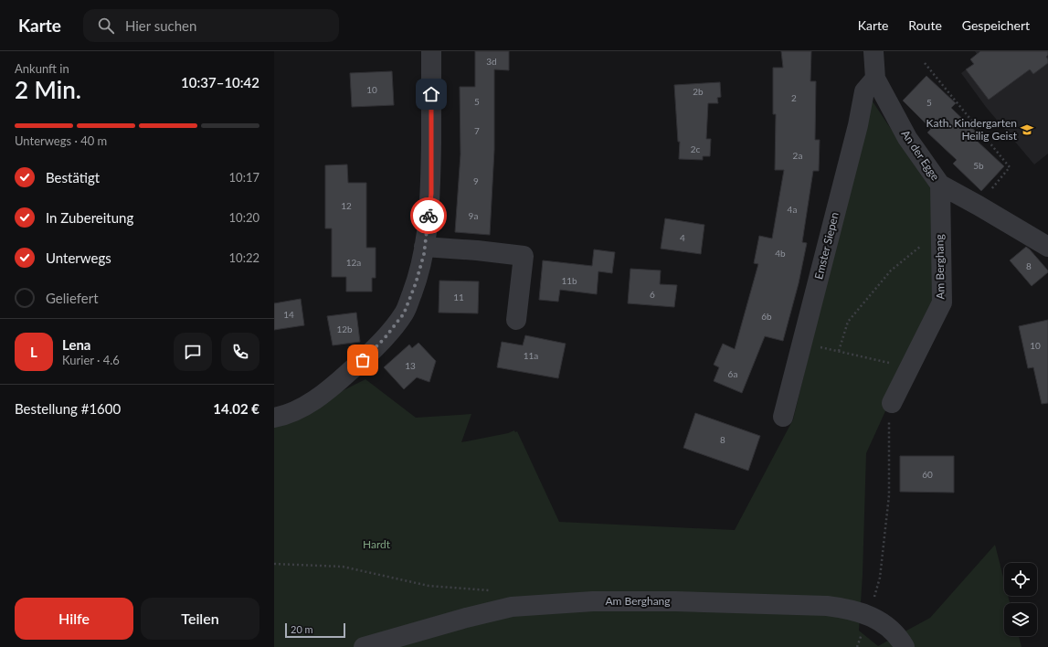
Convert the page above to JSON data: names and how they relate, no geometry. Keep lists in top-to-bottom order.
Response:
{
  "streets": {
    "street": ["An der Egge", "Emster Siepen", "Am Berghang"]
  },
  "crossings": [
    ["An der Egge", "Emster Siepen"],
    ["An der Egge", "Am Berghang"]
  ],
  "parks": ["Hardt"],
  "places": {
    "school or university": ["Kath. Kindergarten Heilig Geist"]
  },
  "house_numbers": [
    "3d",
    "10",
    "2b",
    "2",
    "5",
    "5",
    "7",
    "2c",
    "2a",
    "5b",
    "9",
    "12",
    "4a",
    "9a",
    "4",
    "4b",
    "12a",
    "8",
    "11b",
    "6",
    "11",
    "14",
    "6b",
    "12b",
    "10",
    "11a",
    "13",
    "6a",
    "8",
    "60"
  ],
  "scale_bar": "20 m",
  "page": {
    "header": "Karte",
    "search": "Hier suchen",
    "nav": ["Karte", "Route", "Gespeichert"],
    "heading": ["2 Min.", "Ankunft in", "10:37–10:42"],
    "panel": [
      "Lena",
      "Kurier · 4.6",
      "Bestellung #1600",
      "14.02 €"
    ],
    "bar": "Unterwegs · 40 m",
    "list": [
      ["Bestätigt", "10:17"],
      ["In Zubereitung", "10:20"],
      ["Unterwegs", "10:22"],
      "Geliefert"
    ],
    "round": "L",
    "buttons": ["Hilfe", "Teilen"],
    "scale": "20 m"
  }
}
